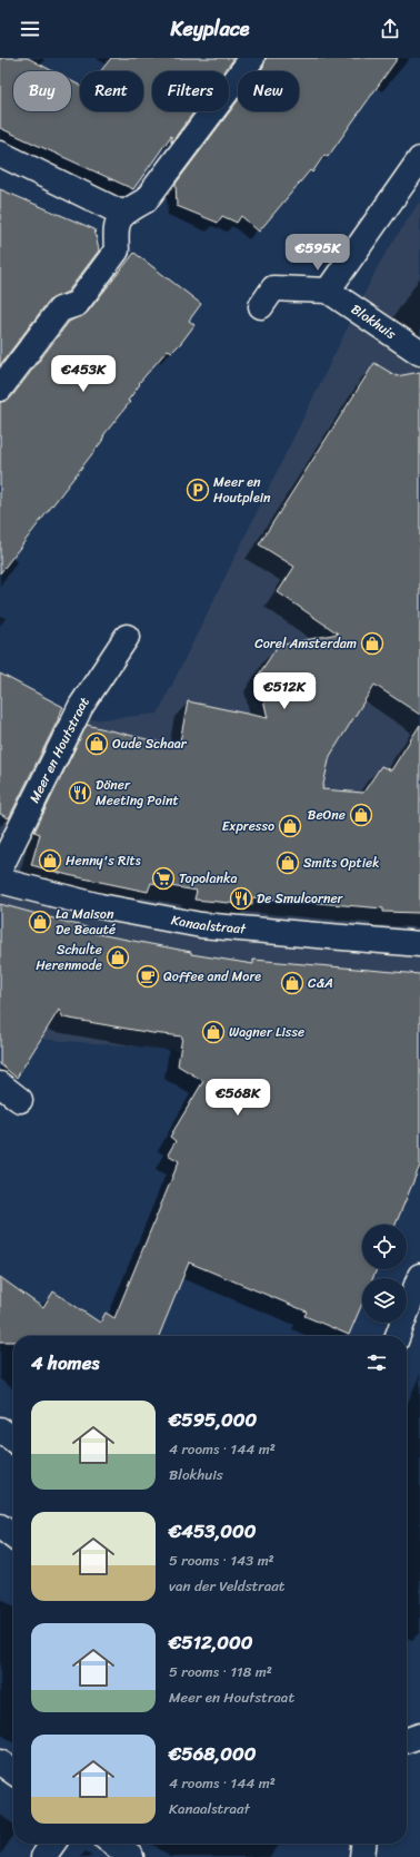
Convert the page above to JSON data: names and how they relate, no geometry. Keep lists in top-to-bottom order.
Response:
{
  "streets": {
    "street": ["Blokhuis", "Meer en Houtstraat", "Kanaalstraat"]
  },
  "places": {
    "parking": ["Meer en Houtplein"],
    "shop": [
      "Corel Amsterdam",
      "Oude Schaar",
      "BeOne",
      "Expresso",
      "Henny's Rits",
      "Smits Optiek",
      "La Maison De Beauté",
      "Schulte Herenmode",
      "C&A",
      "Wagner Lisse"
    ],
    "restaurant": ["Döner Meeting Point", "De Smulcorner"],
    "supermarket": ["Topolanka"],
    "cafe": ["Qoffee and More"]
  },
  "page": {
    "header": "Keyplace",
    "chip": [
      "Buy",
      "Rent",
      "Filters",
      "New"
    ],
    "price": [
      "€595K",
      "€453K",
      "€512K",
      "€568K"
    ],
    "heading": "4 homes",
    "list": [
      {
        "name": "€595,000",
        "note": "4 rooms · 144 m² · Blokhuis"
      },
      {
        "name": "€453,000",
        "note": "5 rooms · 143 m² · van der Veldstraat"
      },
      {
        "name": "€512,000",
        "note": "5 rooms · 118 m² · Meer en Houtstraat"
      },
      {
        "name": "€568,000",
        "note": "4 rooms · 144 m² · Kanaalstraat"
      }
    ]
  }
}
